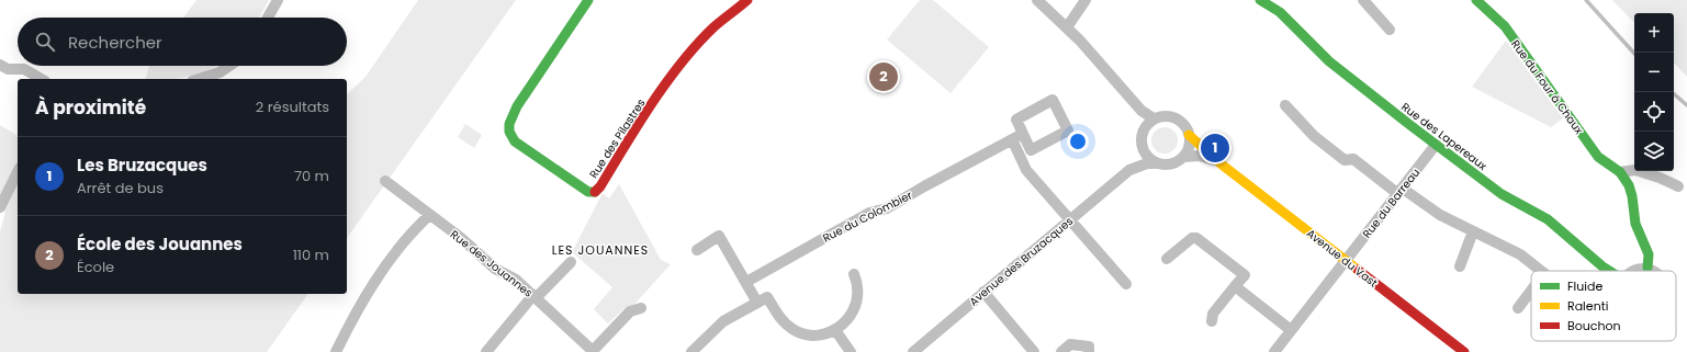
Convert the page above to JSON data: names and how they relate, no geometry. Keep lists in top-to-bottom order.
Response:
{
  "streets": {
    "street": [
      "Rue du Four à Chaux",
      "Rue des Lapereaux",
      "Rue des Pilastres",
      "Rue du Barreau",
      "Rue du Colombier",
      "Avenue du Vast",
      "Avenue des Bruzacques",
      "Rue des Jouannes"
    ]
  },
  "crossings": [
    ["Rue des Lapereaux", "Rue du Barreau"],
    ["Rue du Barreau", "Avenue du Vast"],
    ["Avenue du Vast", "Avenue des Bruzacques"]
  ],
  "districts": ["LES JOUANNES"],
  "legend": ["Fluide", "Ralenti", "Bouchon"],
  "page": {
    "map_buttons": ["+", "−"],
    "search": "Rechercher",
    "pins": ["2", "1"],
    "heading": ["À proximité", "2 résultats"],
    "list": [
      {
        "mark": "1",
        "name": "Les Bruzacques",
        "note": "Arrêt de bus",
        "value": "70 m"
      },
      {
        "mark": "2",
        "name": "École des Jouannes",
        "note": "École",
        "value": "110 m"
      }
    ]
  }
}
